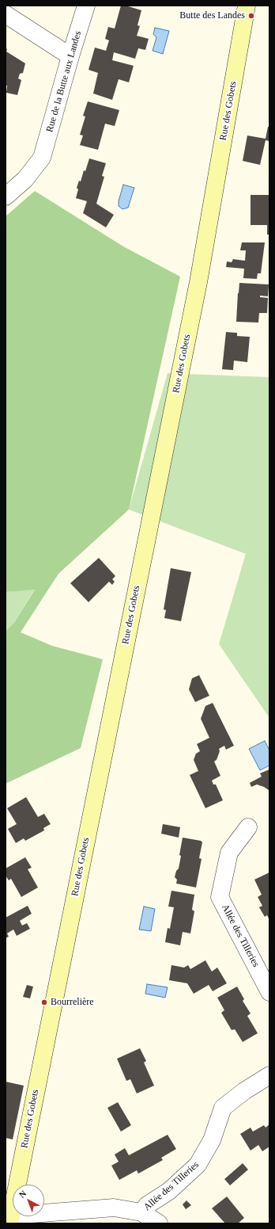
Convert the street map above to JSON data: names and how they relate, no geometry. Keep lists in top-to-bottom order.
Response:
{
  "streets": {
    "main road": ["Rue des Gobets"],
    "street": ["Rue de la Butte aux Landes", "Allée des Tilleries"]
  },
  "places": ["Butte des Landes", "Bourrelière"],
  "north": "top left"
}
